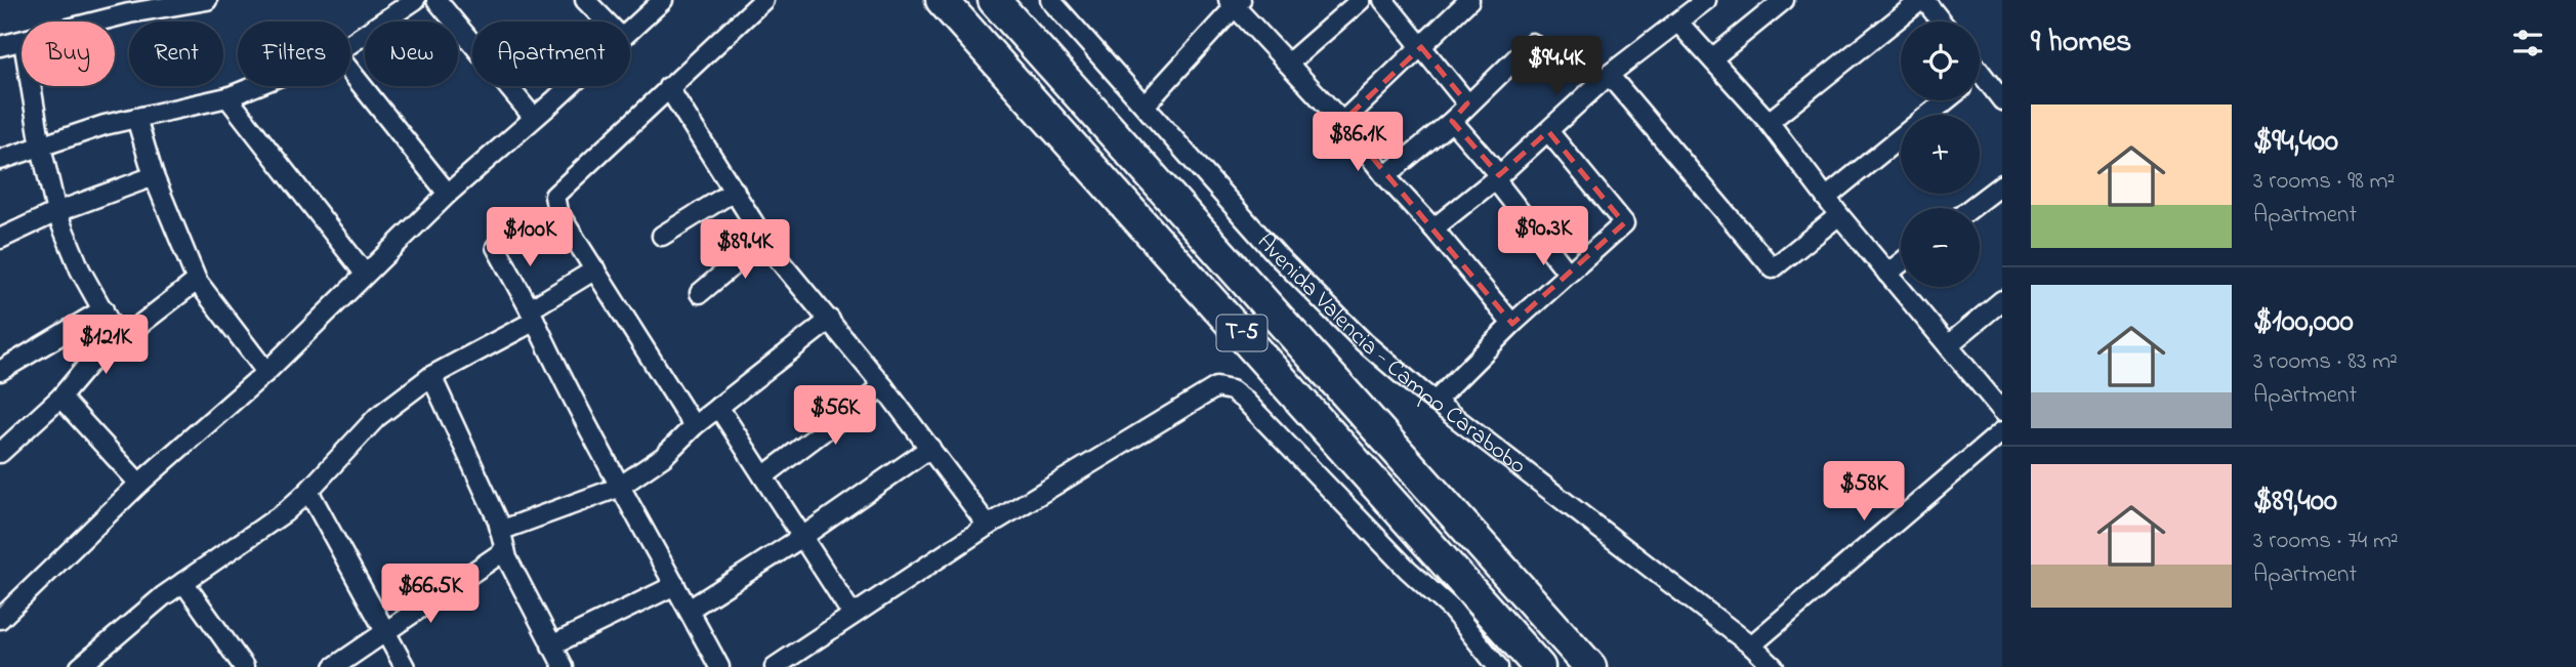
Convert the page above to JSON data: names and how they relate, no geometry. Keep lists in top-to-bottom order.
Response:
{
  "streets": {
    "highway": ["T-5", "Avenida Valencia - Campo Carabobo"]
  },
  "page": {
    "heading": "9 homes",
    "map_buttons": ["+", "−"],
    "chip": [
      "Buy",
      "Rent",
      "Filters",
      "New",
      "Apartment"
    ],
    "price": [
      "$94.4K",
      "$86.1K",
      "$90.3K",
      "$100K",
      "$89.4K",
      "$121K",
      "$56K",
      "$58K",
      "$66.5K"
    ],
    "list": [
      {
        "name": "$94,400",
        "note": "3 rooms · 98 m² · Apartment"
      },
      {
        "name": "$100,000",
        "note": "3 rooms · 83 m² · Apartment"
      },
      {
        "name": "$89,400",
        "note": "3 rooms · 74 m² · Apartment"
      }
    ]
  }
}
